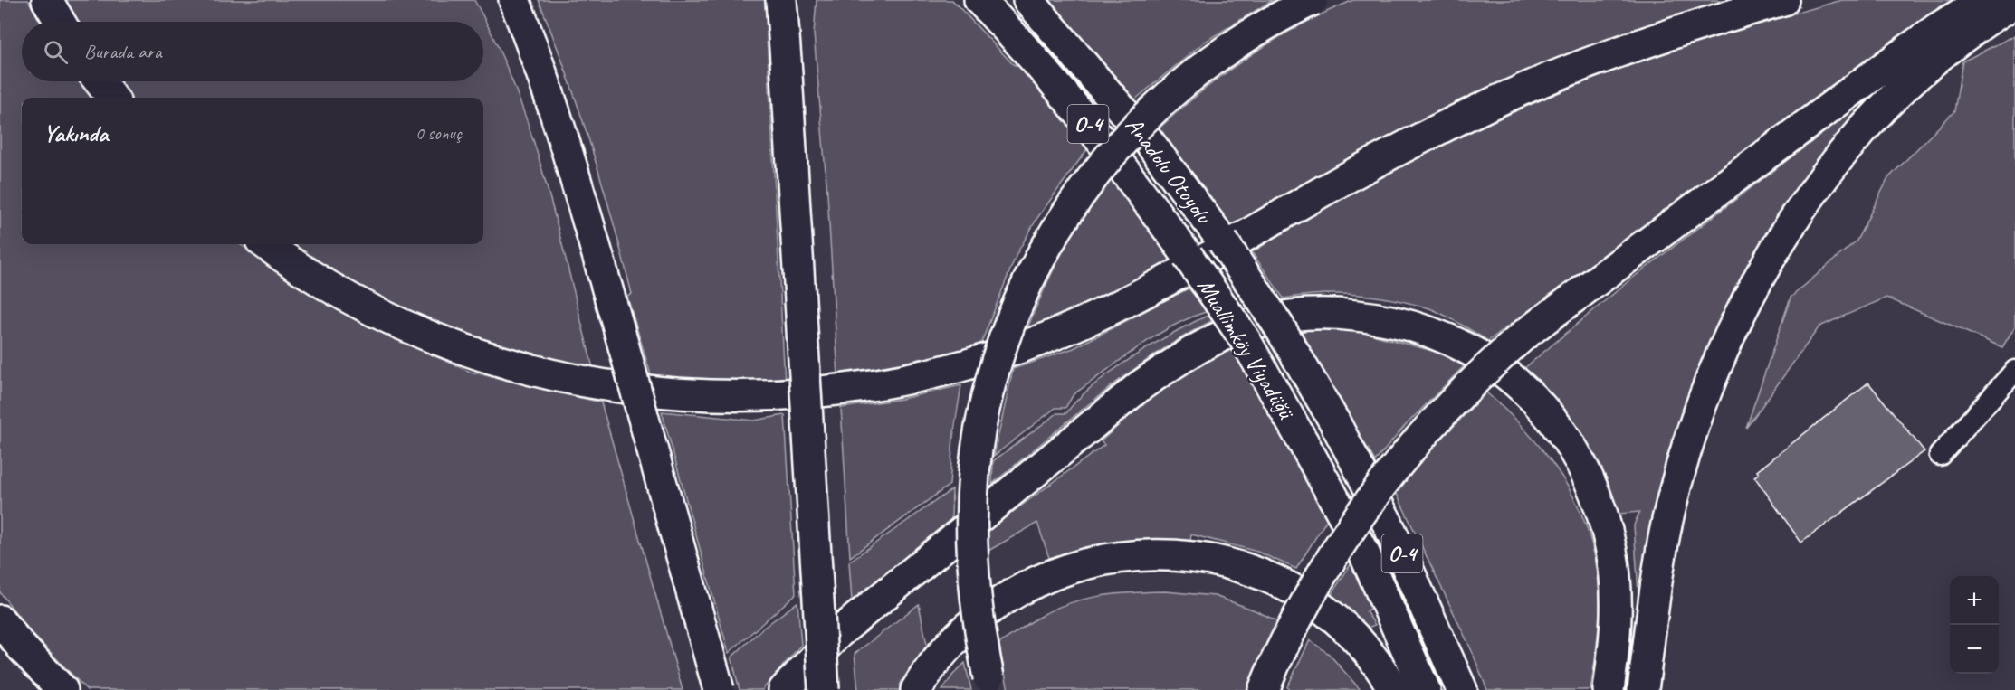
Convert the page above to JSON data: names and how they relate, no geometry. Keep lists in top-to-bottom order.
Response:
{
  "streets": {
    "highway": ["O-4", "Anadolu Otoyolu", "Muallimköy Viyadüğü"]
  },
  "crossings": [
    ["Anadolu Otoyolu", "Muallimköy Viyadüğü"]
  ],
  "page": {
    "search": "Burada ara",
    "heading": ["Yakında", "0 sonuç"],
    "map_buttons": ["+", "−"]
  }
}
